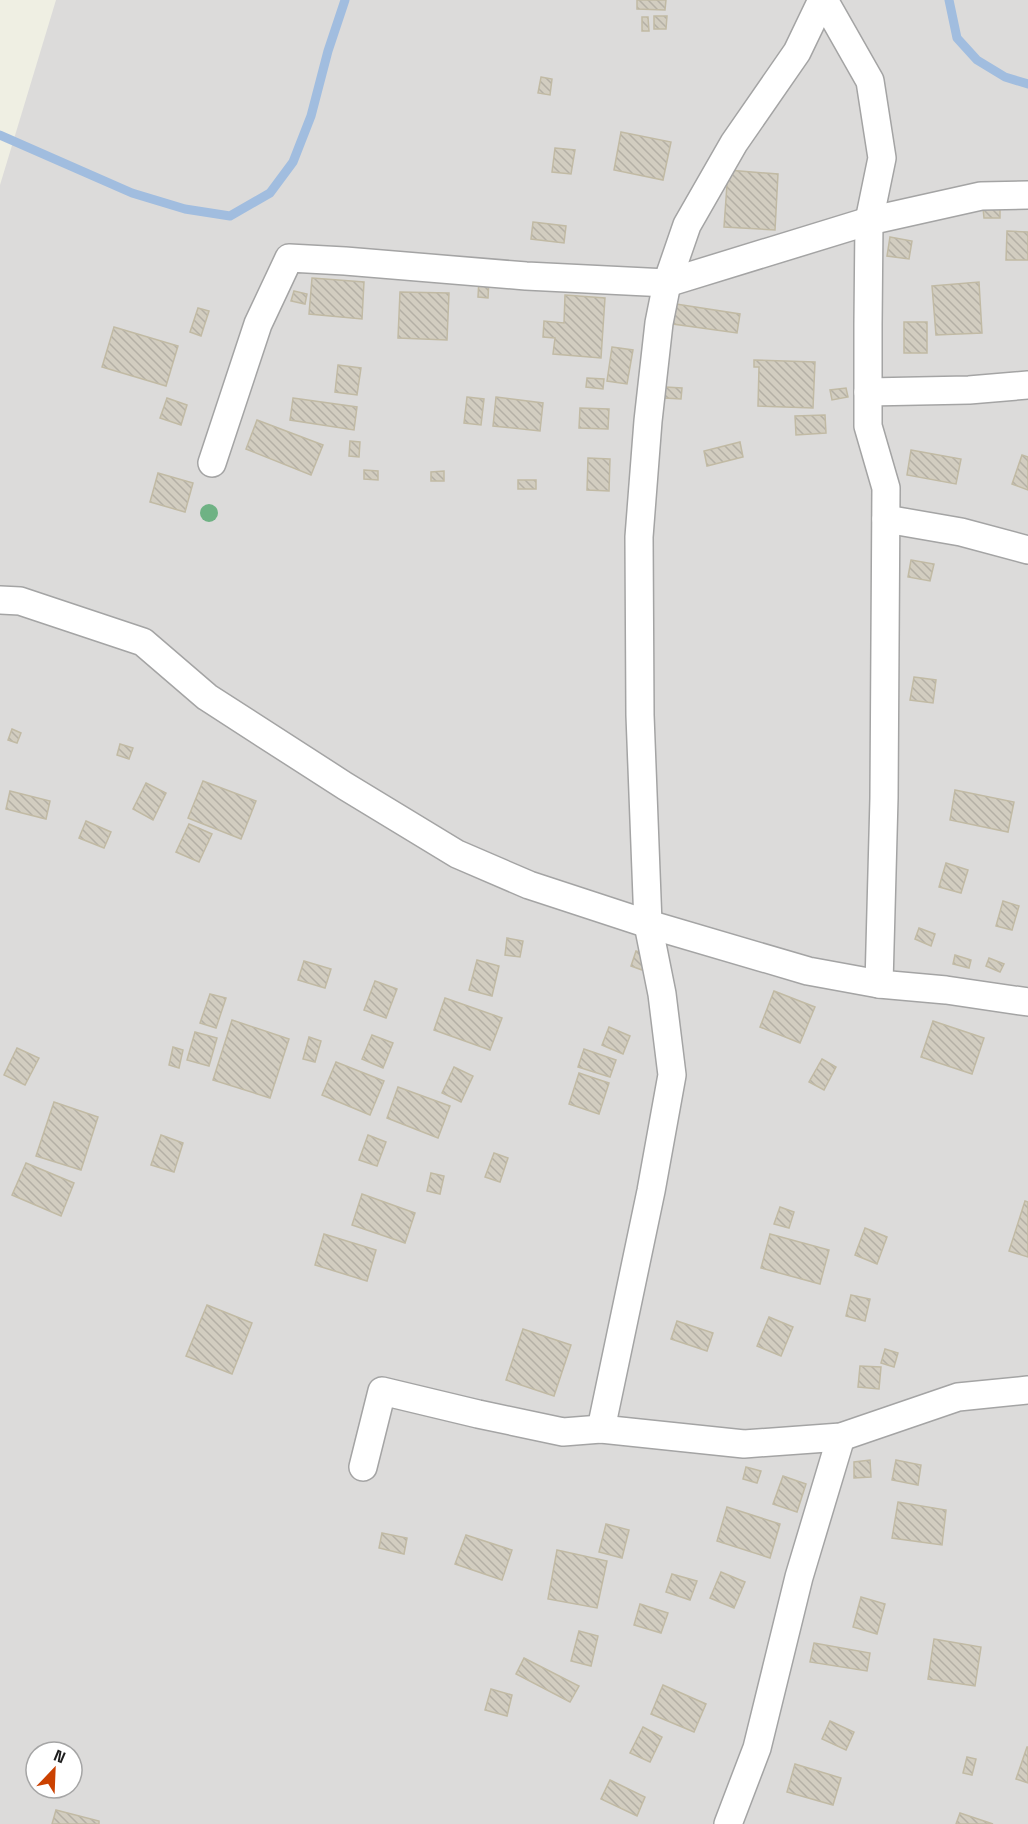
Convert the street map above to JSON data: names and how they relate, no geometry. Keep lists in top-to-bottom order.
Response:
{
  "north": "top right"
}
